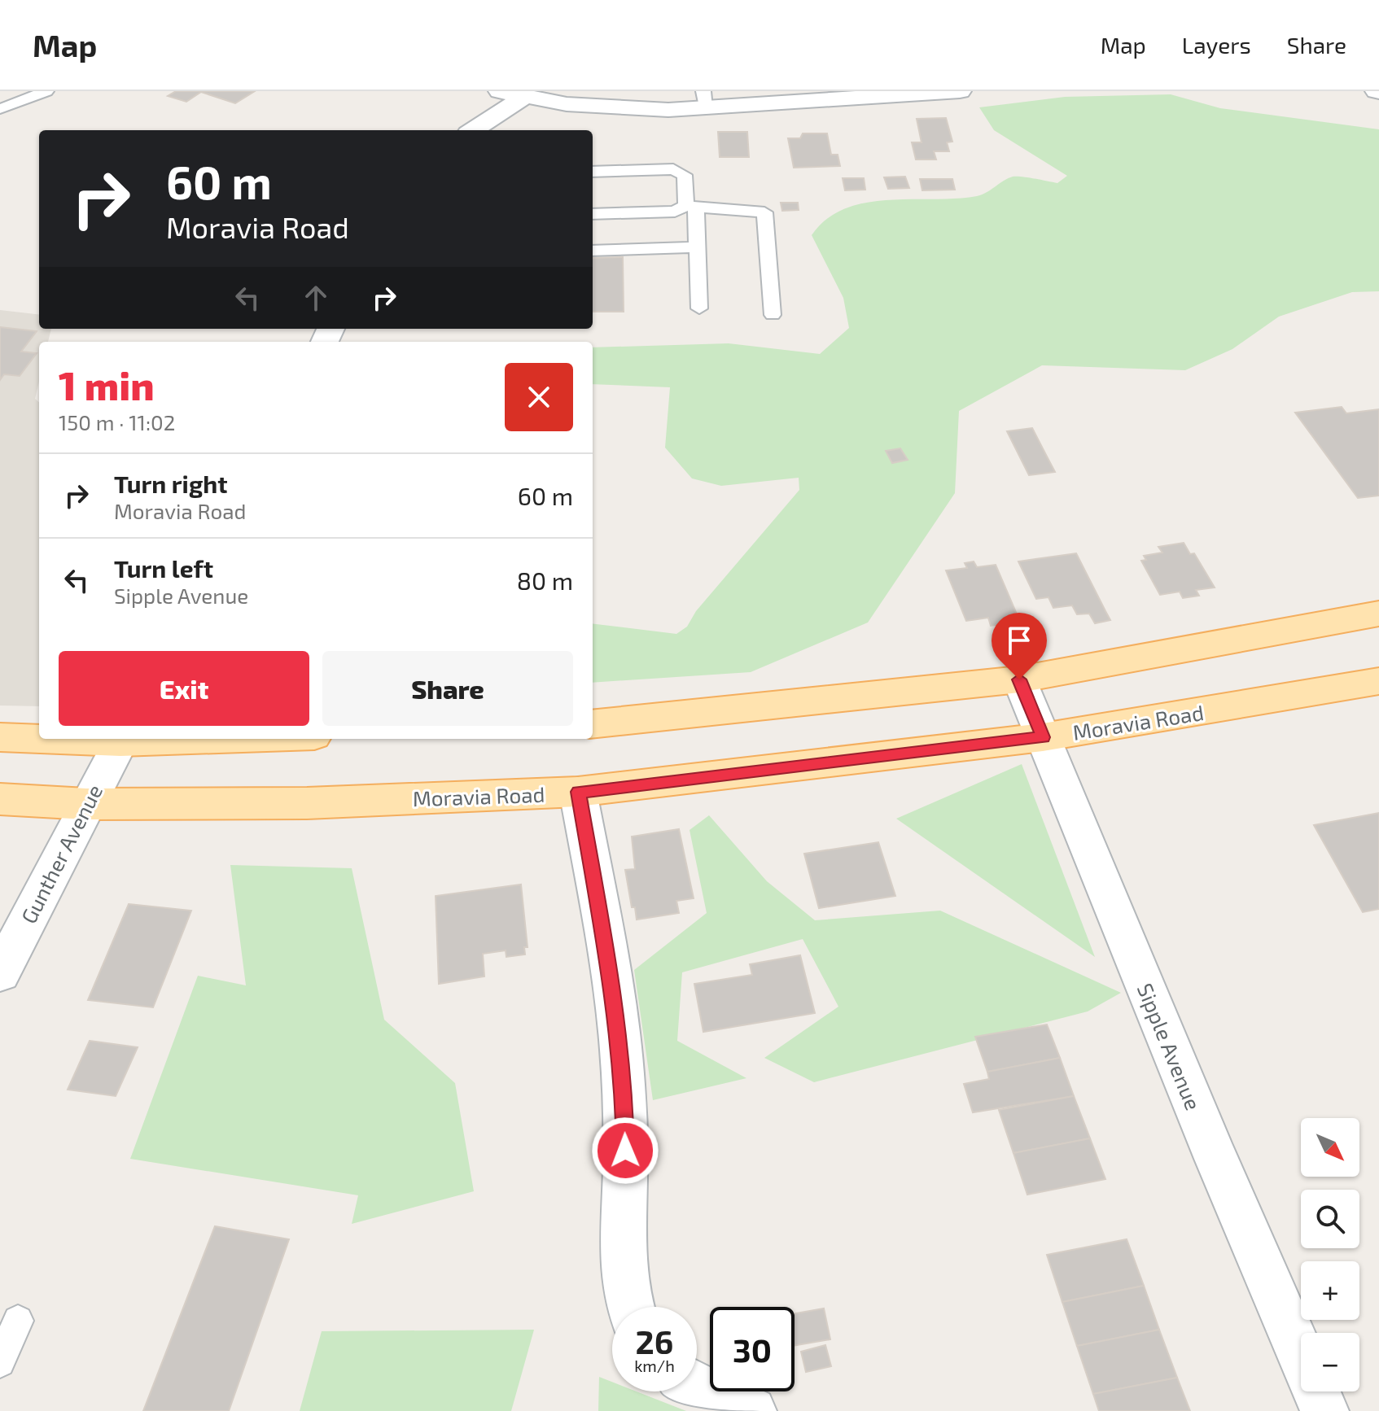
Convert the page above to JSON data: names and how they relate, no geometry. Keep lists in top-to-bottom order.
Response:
{
  "streets": {
    "main road": ["Moravia Road"],
    "street": ["Gunther Avenue", "Sipple Avenue"]
  },
  "crossings": [
    ["Moravia Road", "Gunther Avenue"],
    ["Moravia Road", "Sipple Avenue"]
  ],
  "north": "bottom right",
  "page": {
    "header": "Map",
    "nav": ["Map", "Layers", "Share"],
    "turn": ["60 m", "Moravia Road"],
    "heading": ["1 min", "150 m · 11:02"],
    "list": [
      {
        "name": "Turn right",
        "note": "Moravia Road",
        "value": "60 m"
      },
      {
        "name": "Turn left",
        "note": "Sipple Avenue",
        "value": "80 m"
      }
    ],
    "buttons": ["Exit", "Share"],
    "map_buttons": ["+", "−"],
    "speed": "26 km/h",
    "limit": "30"
  }
}
